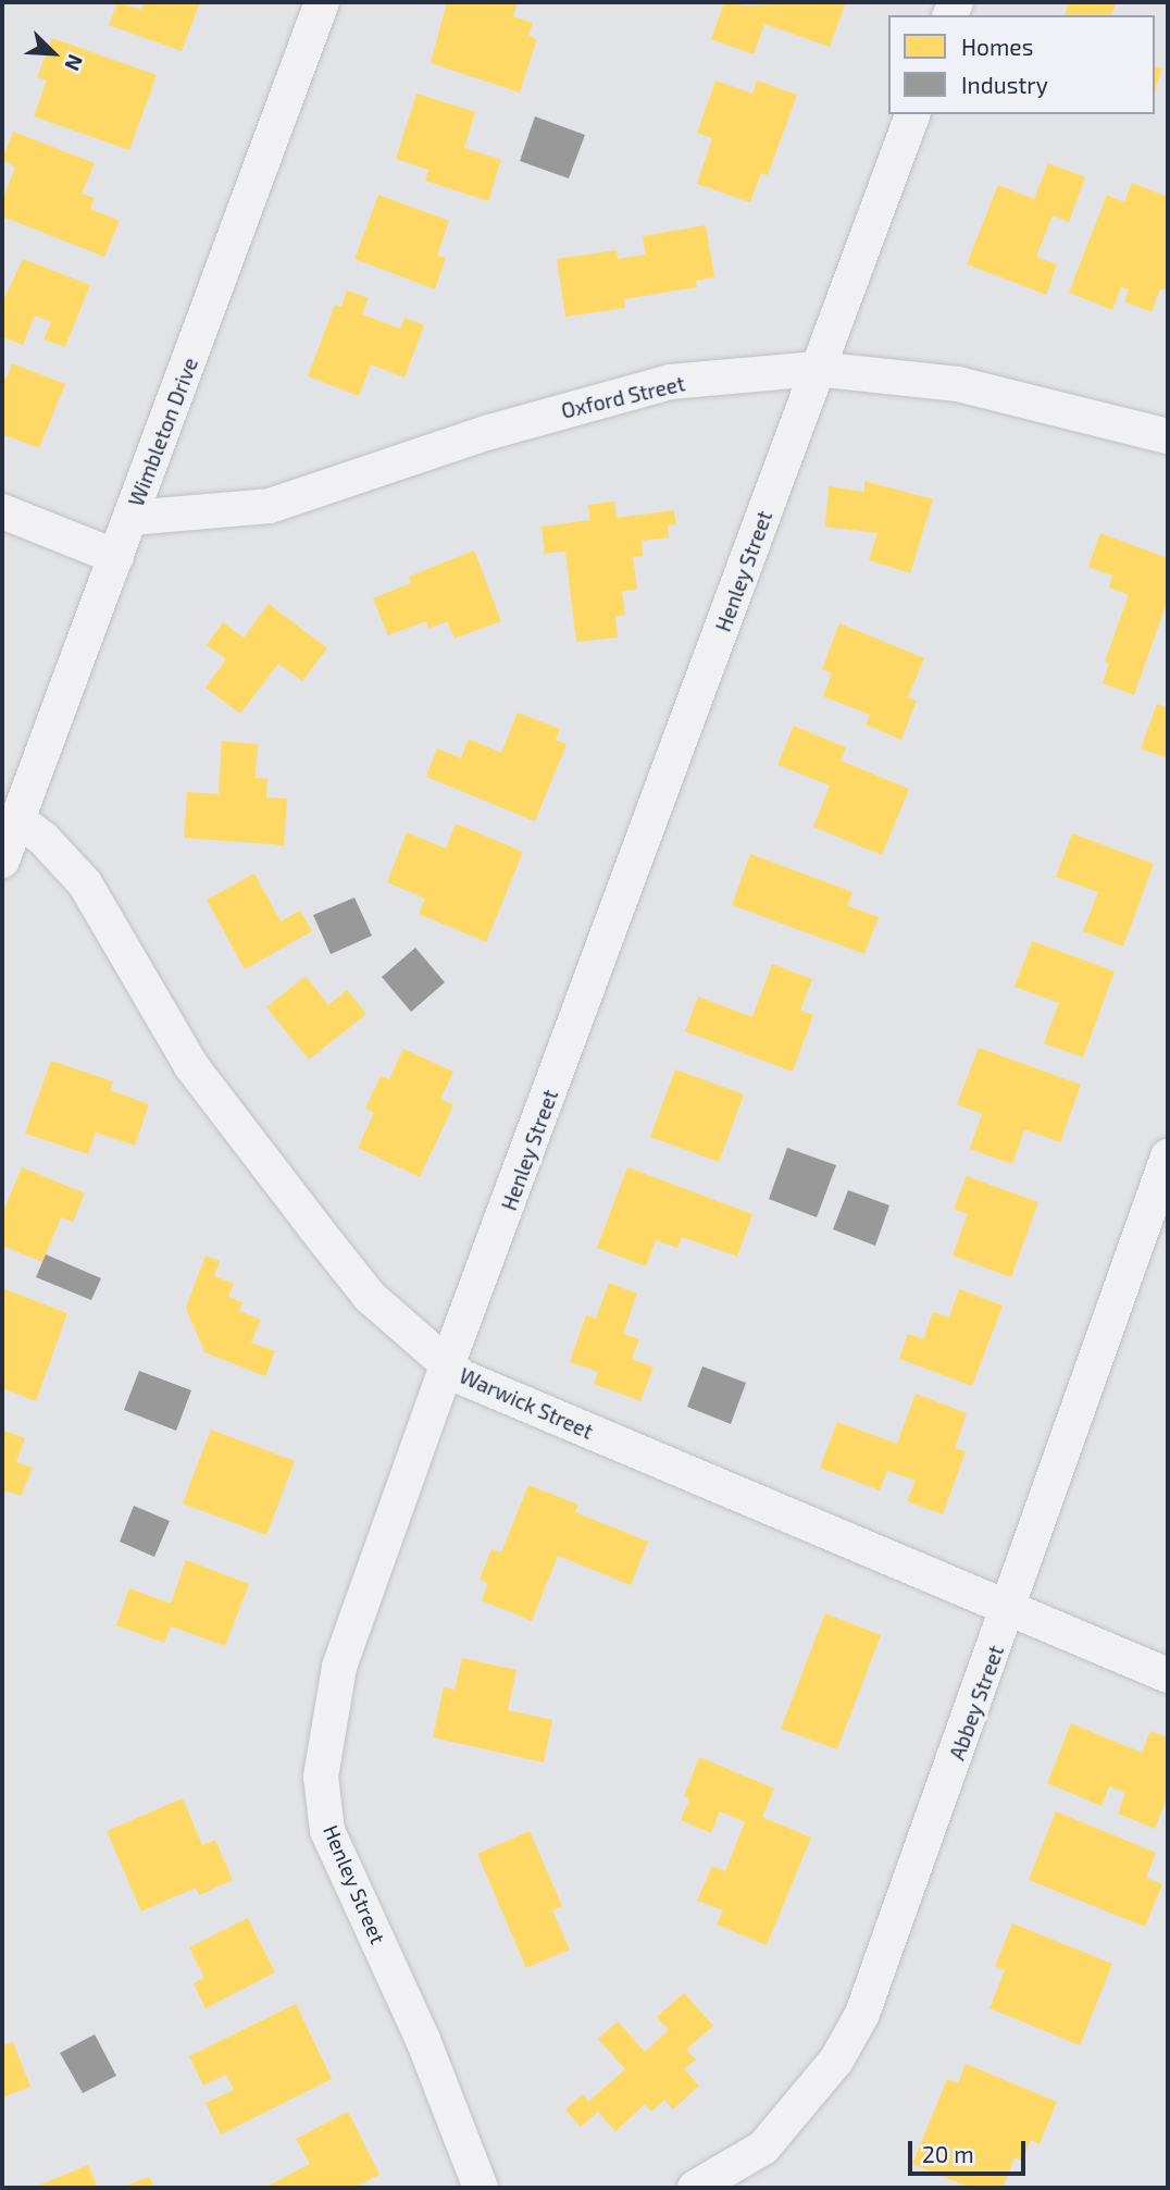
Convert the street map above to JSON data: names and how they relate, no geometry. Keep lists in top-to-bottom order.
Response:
{
  "streets": {
    "street": [
      "Oxford Street",
      "Wimbleton Drive",
      "Henley Street",
      "Warwick Street",
      "Abbey Street"
    ]
  },
  "crossings": [
    ["Oxford Street", "Wimbleton Drive"],
    ["Oxford Street", "Henley Street"],
    ["Wimbleton Drive", "Warwick Street"],
    ["Henley Street", "Warwick Street"],
    ["Warwick Street", "Abbey Street"]
  ],
  "legend": ["Homes", "Industry"],
  "scale_bar": "20 m",
  "north": "bottom right"
}
